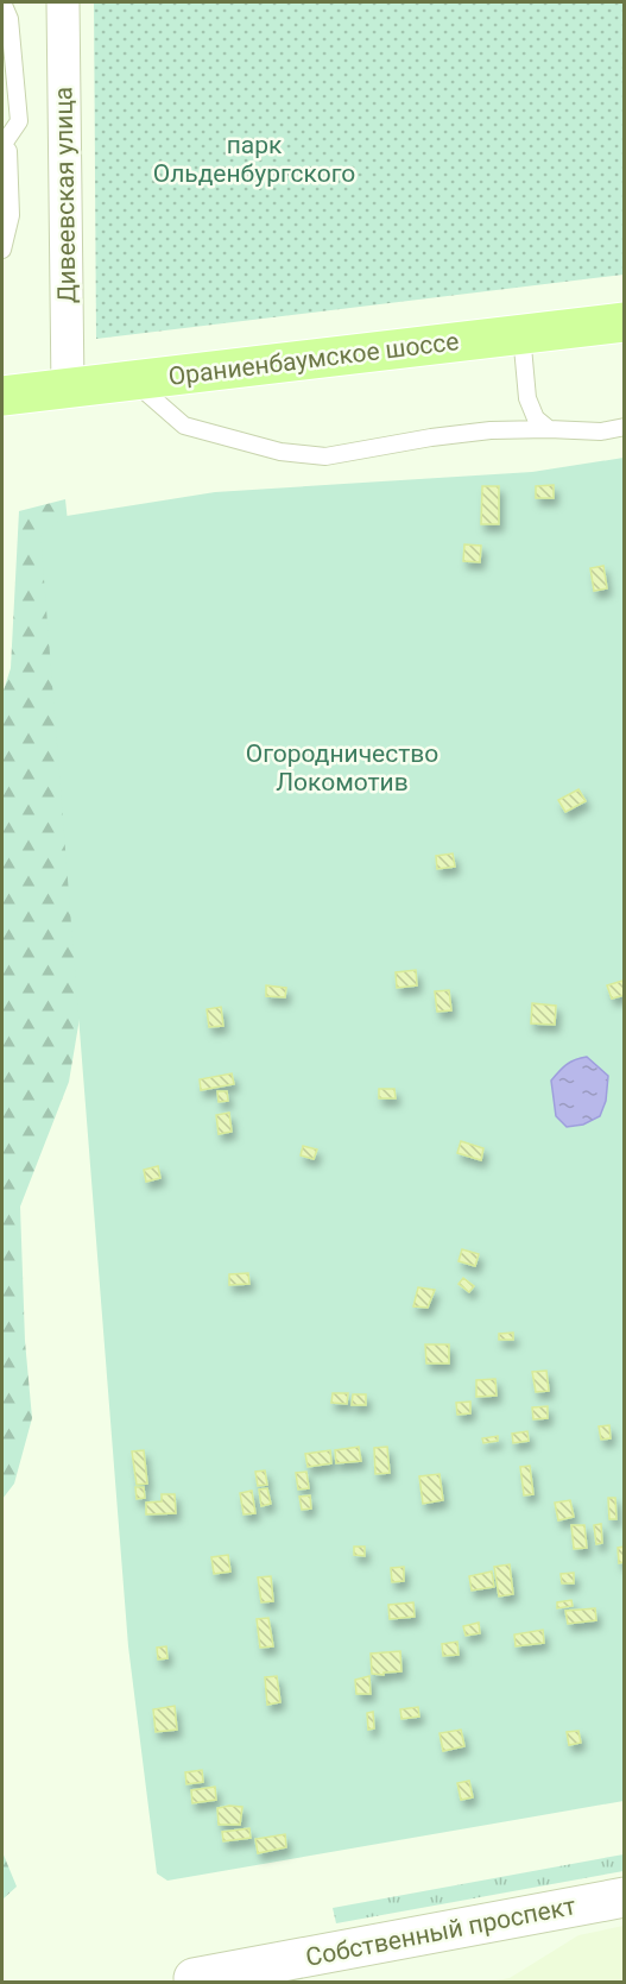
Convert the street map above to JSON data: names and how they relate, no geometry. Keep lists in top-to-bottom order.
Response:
{
  "streets": {
    "main road": ["Ораниенбаумское шоссе"],
    "street": ["Дивеевская улица", "Собственный проспект"]
  },
  "crossings": [
    ["Дивеевская улица", "Ораниенбаумское шоссе"]
  ],
  "parks": ["парк Ольденбургского", "Огородничество Локомотив"]
}
